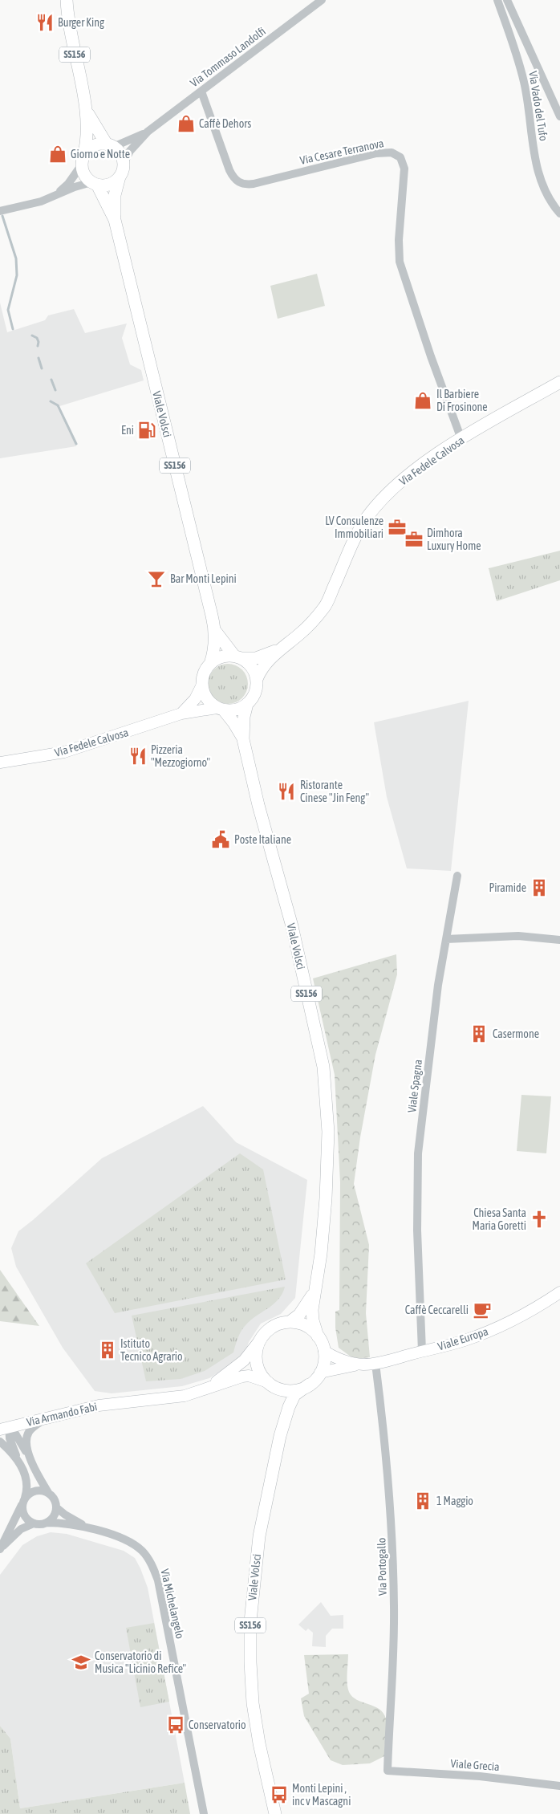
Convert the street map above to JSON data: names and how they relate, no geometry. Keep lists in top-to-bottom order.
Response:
{
  "streets": {
    "main road": ["SS156", "Viale Volsci", "Via Fedele Calvosa"],
    "street": [
      "Via Tommaso Landolfi",
      "Via Vado del Tufo",
      "Via Cesare Terranova",
      "Viale Spagna",
      "Viale Europa",
      "Via Armando Fabi",
      "Via Portogallo",
      "Via Michelangelo",
      "Viale Grecia"
    ]
  },
  "crossings": [
    ["SS156", "Via Tommaso Landolfi"],
    ["SS156", "Viale Volsci"],
    ["SS156", "Via Fedele Calvosa"],
    ["Via Tommaso Landolfi", "Via Cesare Terranova"],
    ["Via Tommaso Landolfi", "Viale Volsci"],
    ["Via Cesare Terranova", "Via Fedele Calvosa"],
    ["Viale Volsci", "Via Fedele Calvosa"],
    ["Viale Spagna", "Viale Europa"],
    ["Viale Europa", "Via Portogallo"],
    ["Via Portogallo", "Viale Grecia"]
  ],
  "places": {
    "restaurant": ["Burger King", "Pizzeria \"Mezzogiorno\"", "Ristorante Cinese \"Jin Feng\""],
    "shop": ["Caffè Dehors", "Giorno e Notte", "Il Barbiere Di Frosinone"],
    "fuel station": ["Eni"],
    "office": ["LV Consulenze Immobiliari", "Dimhora Luxury Home"],
    "bar": ["Bar Monti Lepini"],
    "public building": ["Poste Italiane"],
    "building": [
      "Piramide",
      "Casermone",
      "Istituto Tecnico Agrario",
      "1 Maggio"
    ],
    "church": ["Chiesa Santa Maria Goretti"],
    "cafe": ["Caffè Ceccarelli"],
    "school or university": ["Conservatorio di Musica \"Licinio Refice\""],
    "bus stop": ["Conservatorio", "Monti Lepini , inc v Mascagni"]
  }
}
